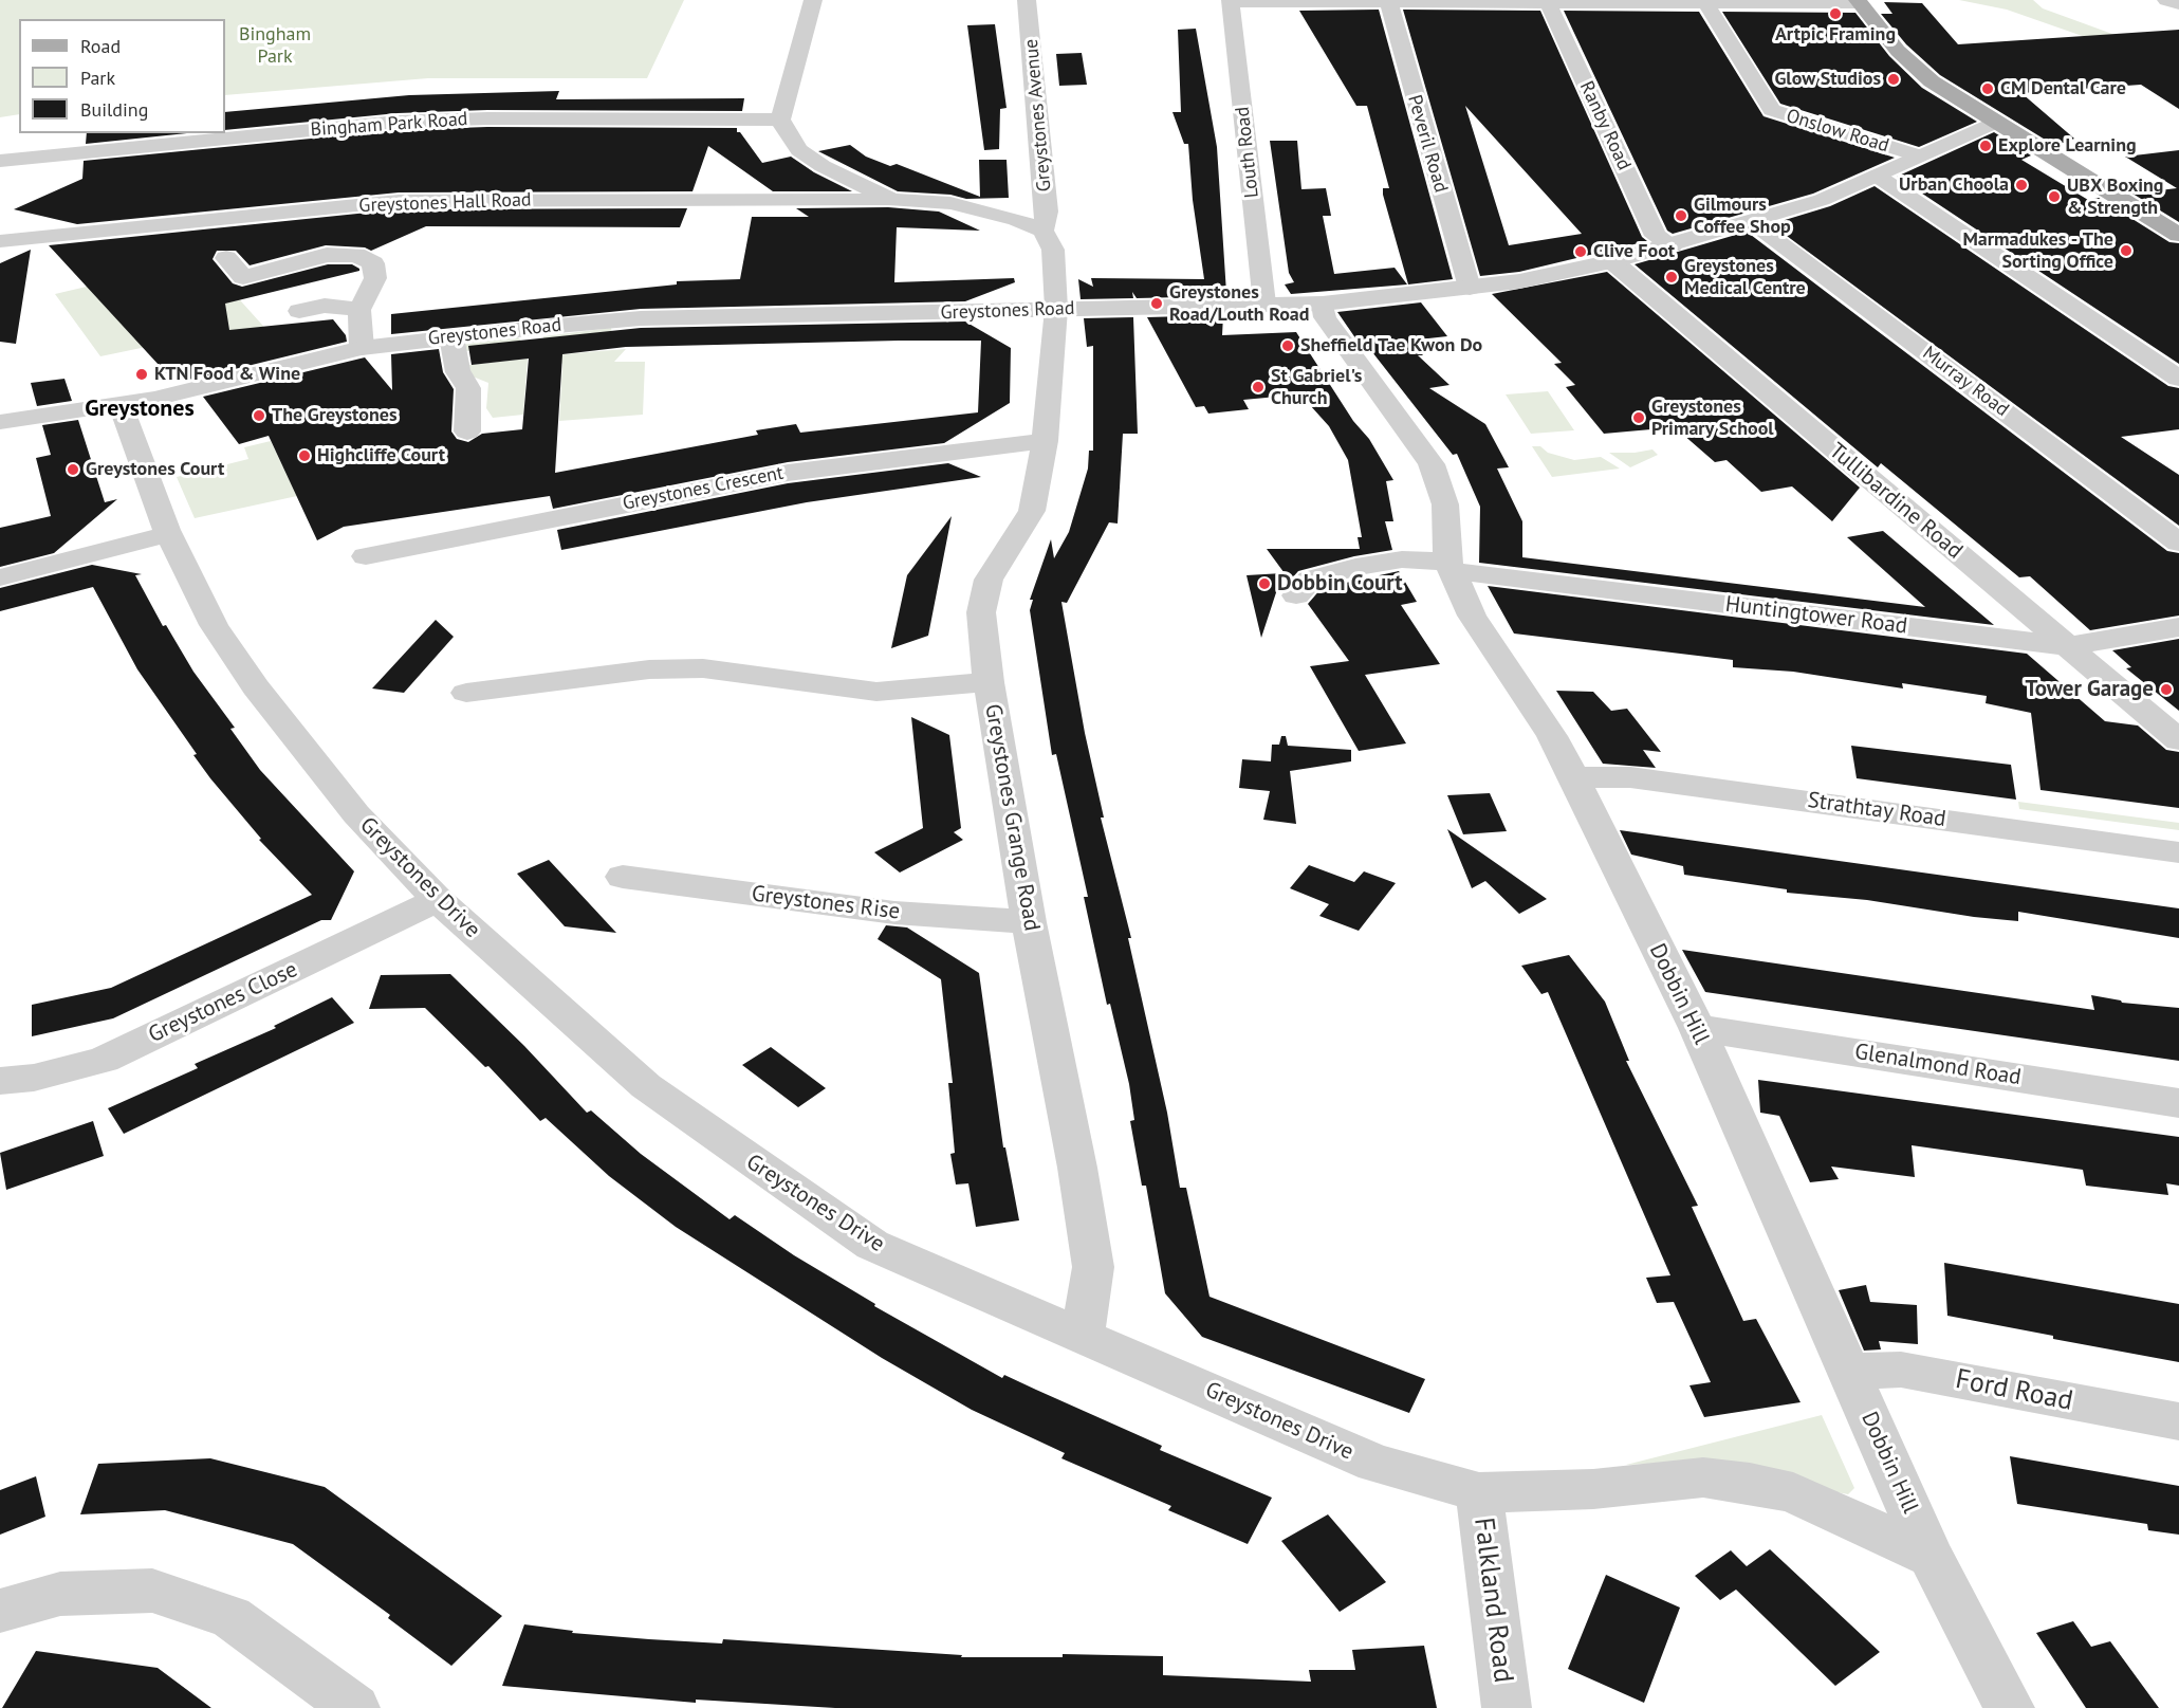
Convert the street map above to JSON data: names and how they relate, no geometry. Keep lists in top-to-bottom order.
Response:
{
  "streets": {
    "street": [
      "Greystones Avenue",
      "Bingham Park Road",
      "Ranby Road",
      "Onslow Road",
      "Peveril Road",
      "Louth Road",
      "Greystones Hall Road",
      "Greystones Road",
      "Murray Road",
      "Greystones Crescent",
      "Tullibardine Road",
      "Huntingtower Road",
      "Strathtay Road",
      "Greystones Grange Road",
      "Greystones Drive",
      "Greystones Rise",
      "Dobbin Hill",
      "Greystones Close",
      "Glenalmond Road",
      "Ford Road",
      "Falkland Road"
    ]
  },
  "crossings": [
    ["Greystones Avenue", "Greystones Hall Road"],
    ["Greystones Avenue", "Greystones Grange Road"],
    ["Ranby Road", "Greystones Road"],
    ["Onslow Road", "Greystones Road"],
    ["Peveril Road", "Greystones Road"],
    ["Louth Road", "Greystones Road"],
    ["Greystones Hall Road", "Greystones Grange Road"],
    ["Greystones Road", "Murray Road"],
    ["Greystones Road", "Tullibardine Road"],
    ["Greystones Road", "Greystones Grange Road"],
    ["Greystones Road", "Greystones Drive"],
    ["Greystones Road", "Dobbin Hill"],
    ["Greystones Crescent", "Greystones Grange Road"],
    ["Tullibardine Road", "Huntingtower Road"],
    ["Huntingtower Road", "Dobbin Hill"],
    ["Strathtay Road", "Dobbin Hill"],
    ["Greystones Grange Road", "Greystones Drive"],
    ["Greystones Grange Road", "Greystones Rise"],
    ["Greystones Drive", "Dobbin Hill"],
    ["Greystones Drive", "Greystones Close"],
    ["Greystones Drive", "Falkland Road"],
    ["Dobbin Hill", "Glenalmond Road"],
    ["Dobbin Hill", "Ford Road"]
  ],
  "districts": ["Greystones"],
  "parks": ["Bingham Park"],
  "places": [
    "Artpic Framing",
    "Glow Studios",
    "CM Dental Care",
    "Explore Learning",
    "Urban Choola",
    "UBX Boxing & Strength",
    "Gilmours Coffee Shop",
    "Marmadukes - The Sorting Office",
    "Clive Foot",
    "Greystones Medical Centre",
    "Greystones Road/Louth Road",
    "Sheffield Tae Kwon Do",
    "KTN Food & Wine",
    "St Gabriel's Church",
    "The Greystones",
    "Greystones Primary School",
    "Highcliffe Court",
    "Greystones Court",
    "Dobbin Court",
    "Tower Garage"
  ],
  "legend": ["Road", "Park", "Building"]
}
